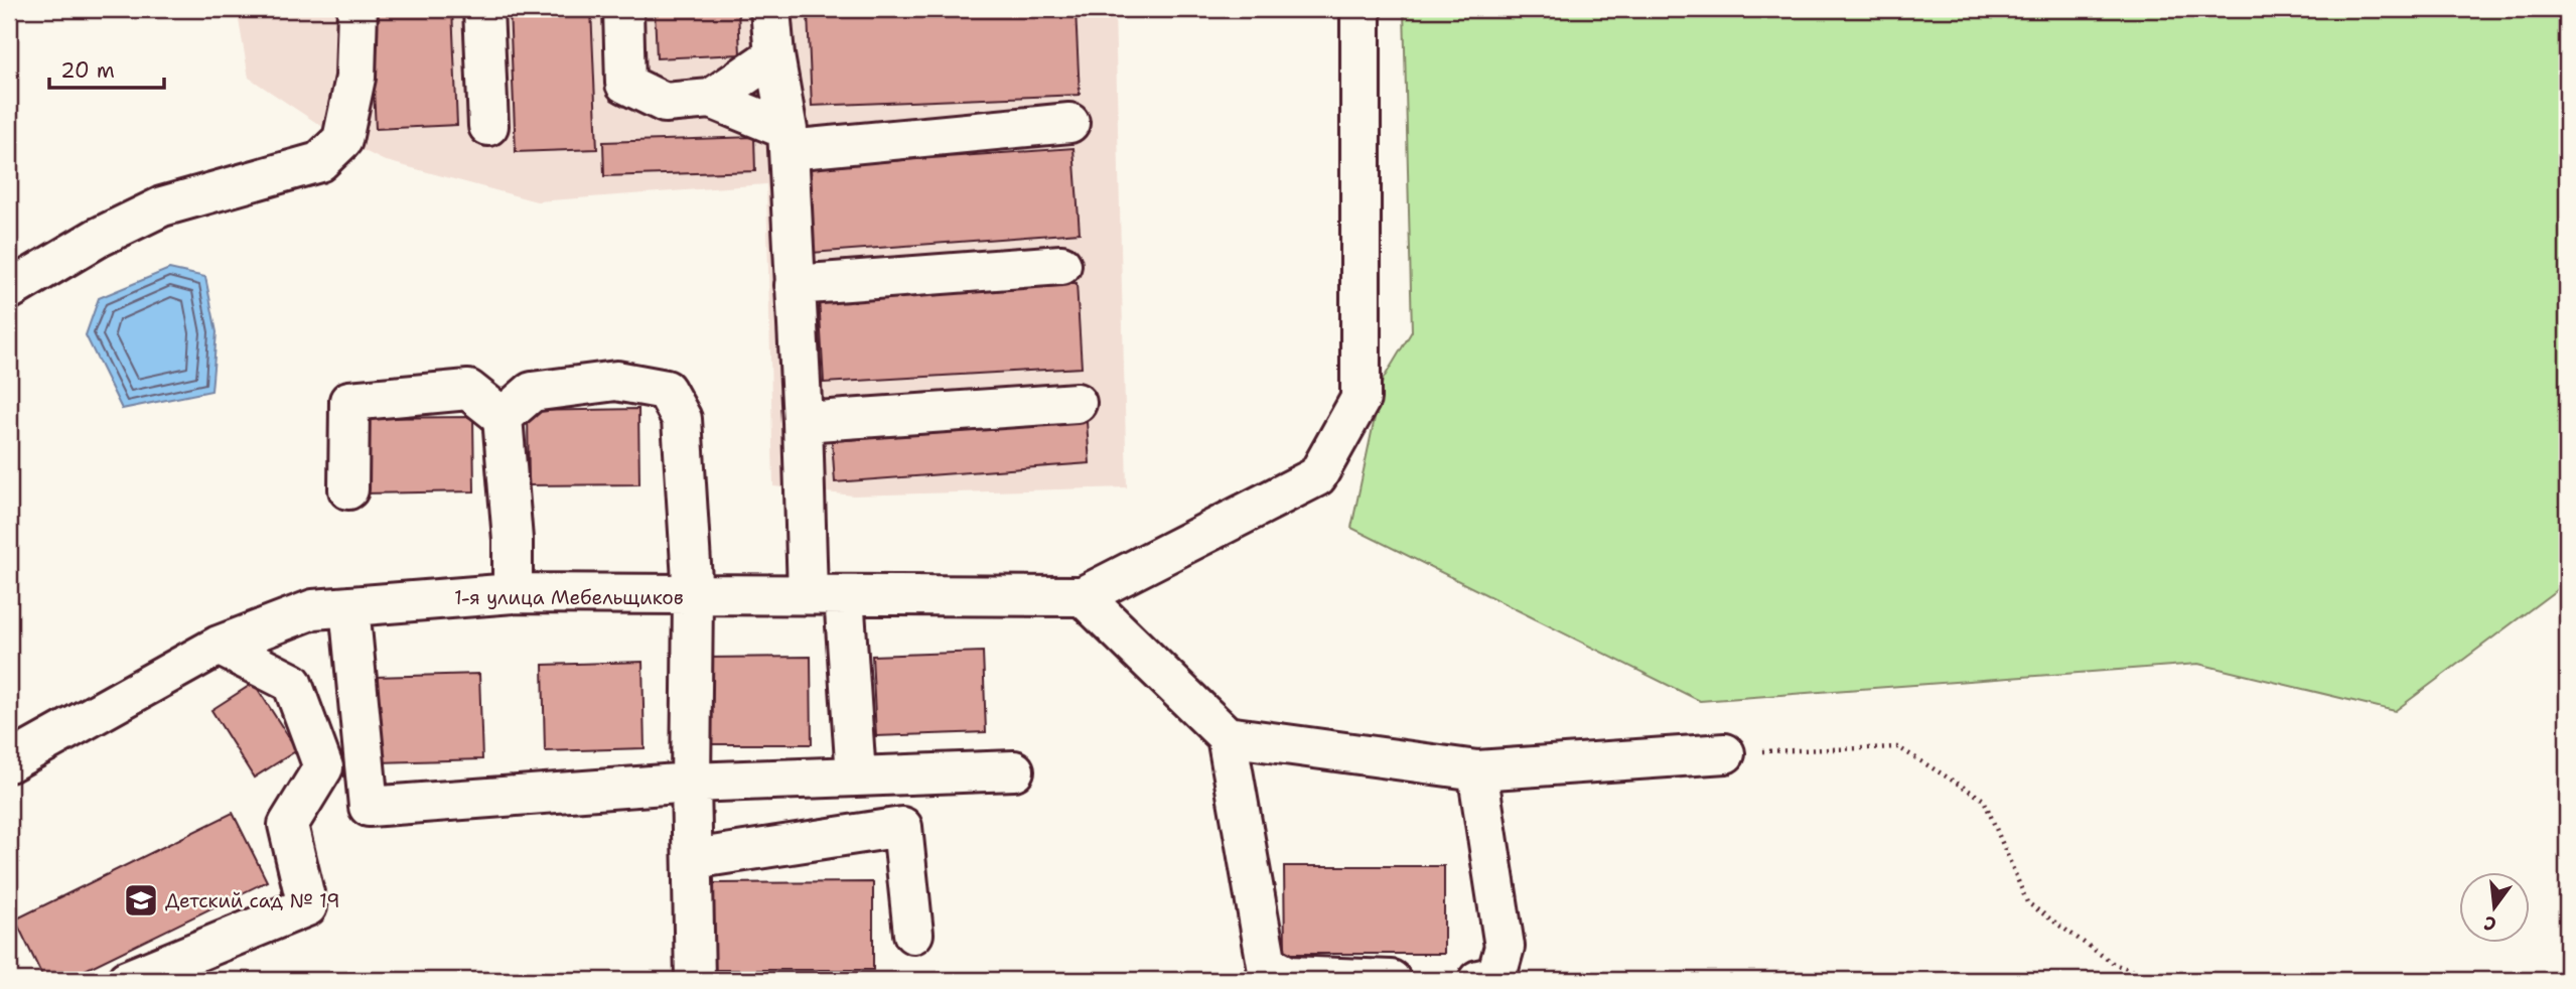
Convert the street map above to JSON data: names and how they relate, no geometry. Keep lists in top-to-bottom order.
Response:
{
  "streets": {
    "street": ["1-я улица Мебельщиков"]
  },
  "places": {
    "school or university": ["Детский сад № 19"]
  },
  "scale_bar": "20 m",
  "north": "bottom"
}
